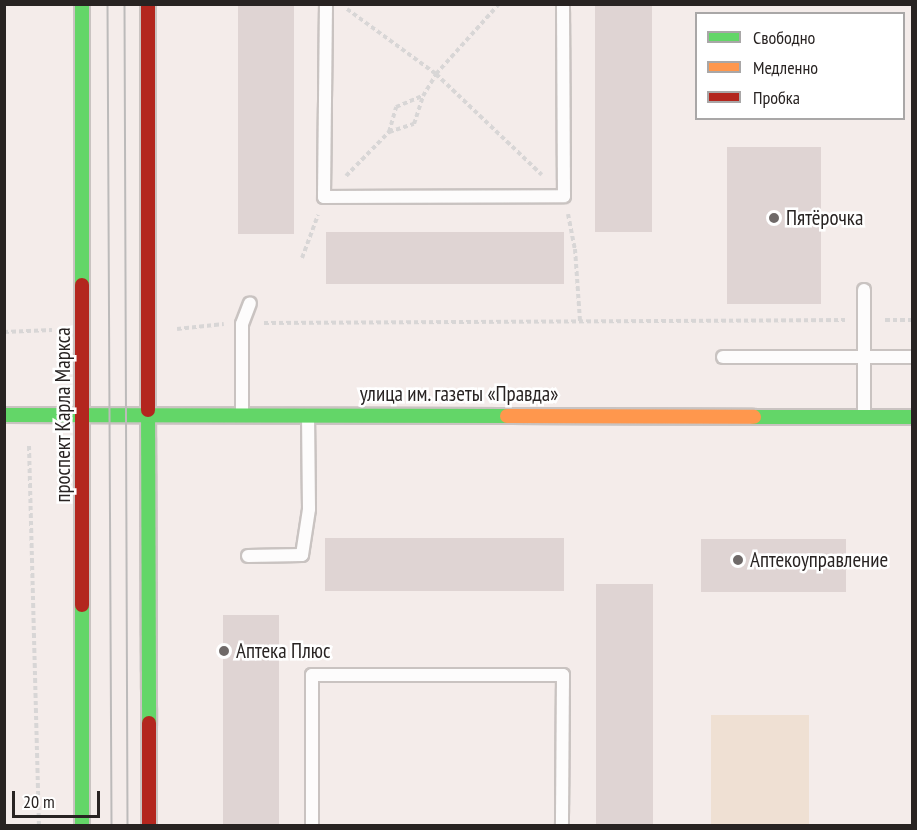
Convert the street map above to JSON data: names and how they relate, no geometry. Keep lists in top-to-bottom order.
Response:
{
  "streets": {
    "main road": ["улица им. газеты «Правда»", "проспект Карла Маркса"]
  },
  "crossings": [
    ["улица им. газеты «Правда»", "проспект Карла Маркса"]
  ],
  "places": ["Пятёрочка", "Аптекоуправление", "Аптека Плюс"],
  "legend": ["Свободно", "Медленно", "Пробка"],
  "scale_bar": "20 m"
}
